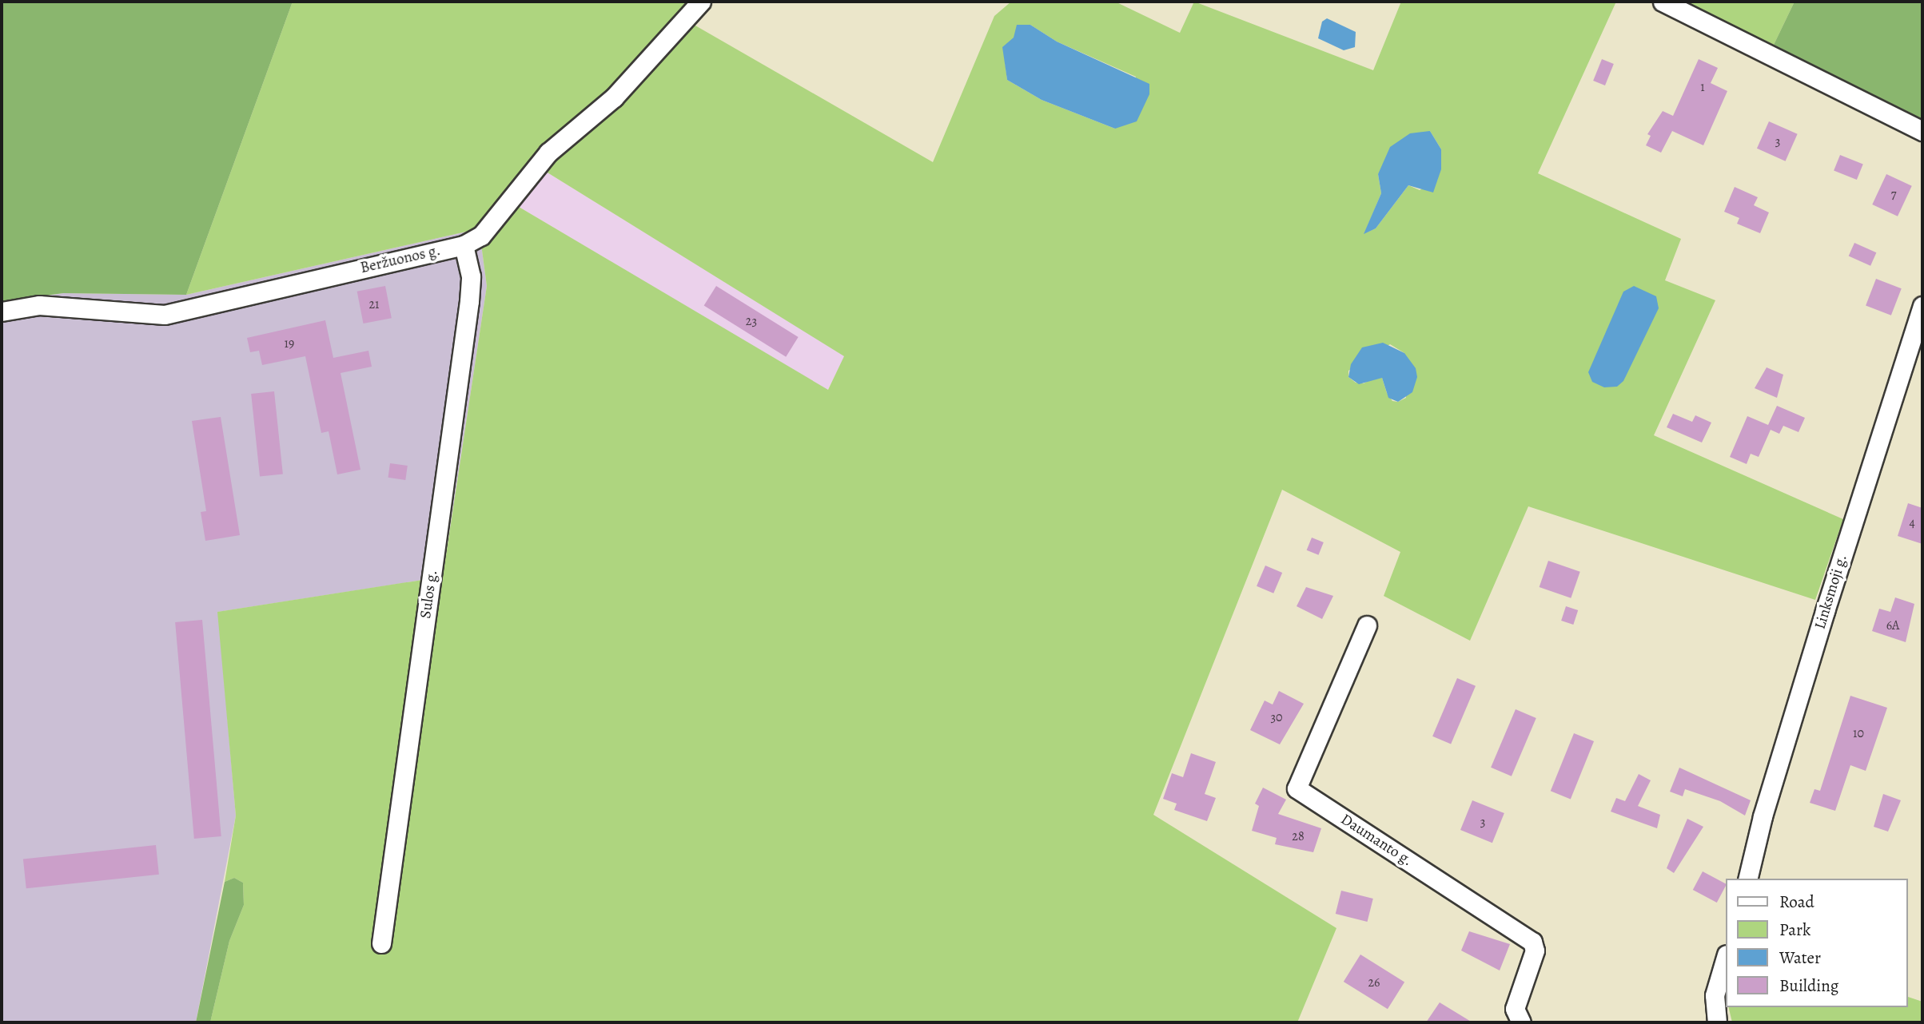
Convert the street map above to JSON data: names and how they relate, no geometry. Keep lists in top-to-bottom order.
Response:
{
  "streets": {
    "street": [
      "Beržuonos g.",
      "Linksmoji g.",
      "Sulos g.",
      "Daumanto g."
    ]
  },
  "crossings": [
    ["Beržuonos g.", "Sulos g."]
  ],
  "house_numbers": [
    "1",
    "3",
    "7",
    "21",
    "23",
    "19",
    "4",
    "6A",
    "30",
    "10",
    "3",
    "28",
    "26"
  ],
  "legend": [
    "Road",
    "Park",
    "Water",
    "Building"
  ]
}
